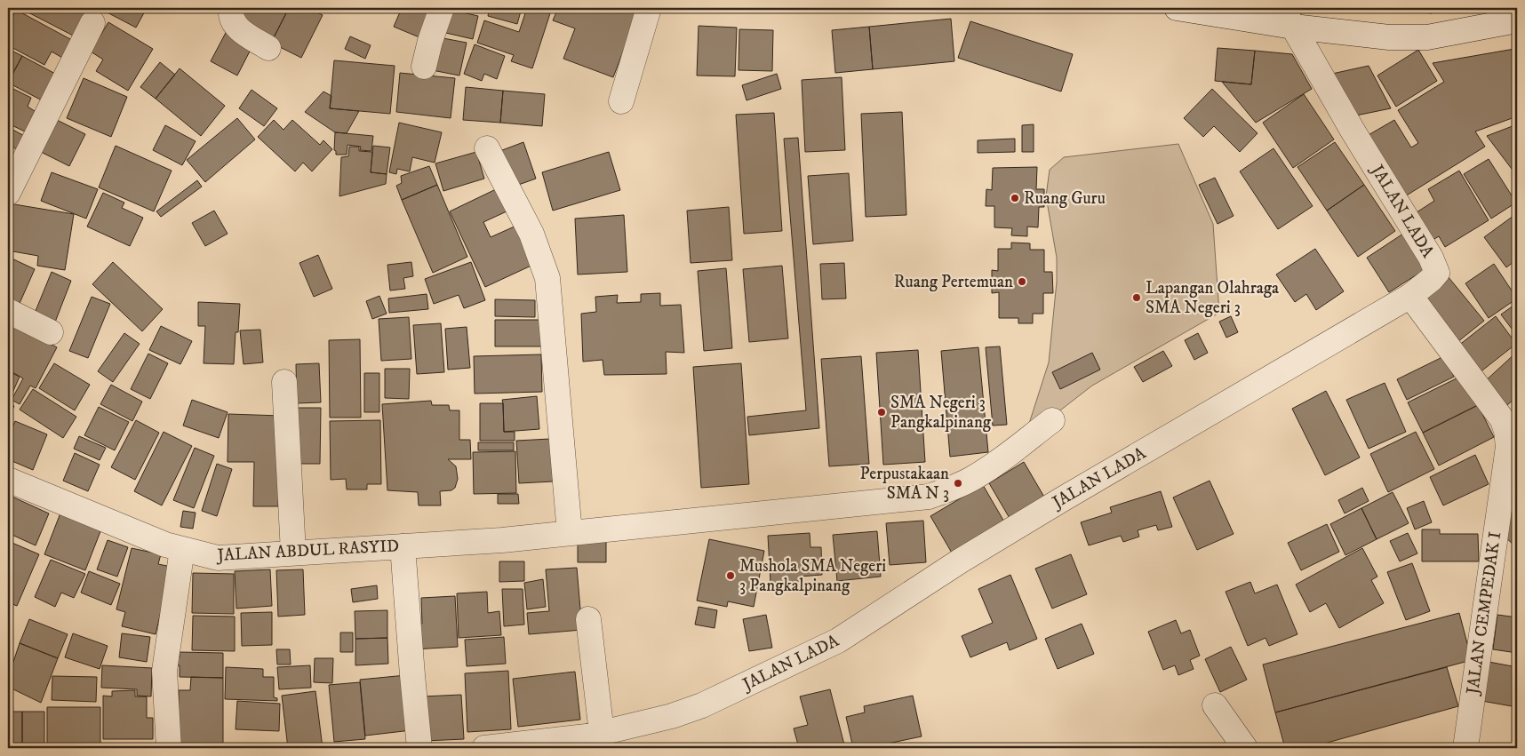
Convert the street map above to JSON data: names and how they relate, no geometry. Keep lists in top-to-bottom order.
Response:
{
  "streets": {
    "street": ["JALAN LADA", "JALAN ABDUL RASYID", "JALAN CEMPEDAK I"]
  },
  "crossings": [
    ["JALAN LADA", "JALAN CEMPEDAK I"]
  ],
  "places": [
    "Ruang Guru",
    "Ruang Pertemuan",
    "Lapangan Olahraga SMA Negeri 3",
    "SMA Negeri 3 Pangkalpinang",
    "Perpustakaan SMA N 3",
    "Mushola SMA Negeri 3 Pangkalpinang"
  ]
}
